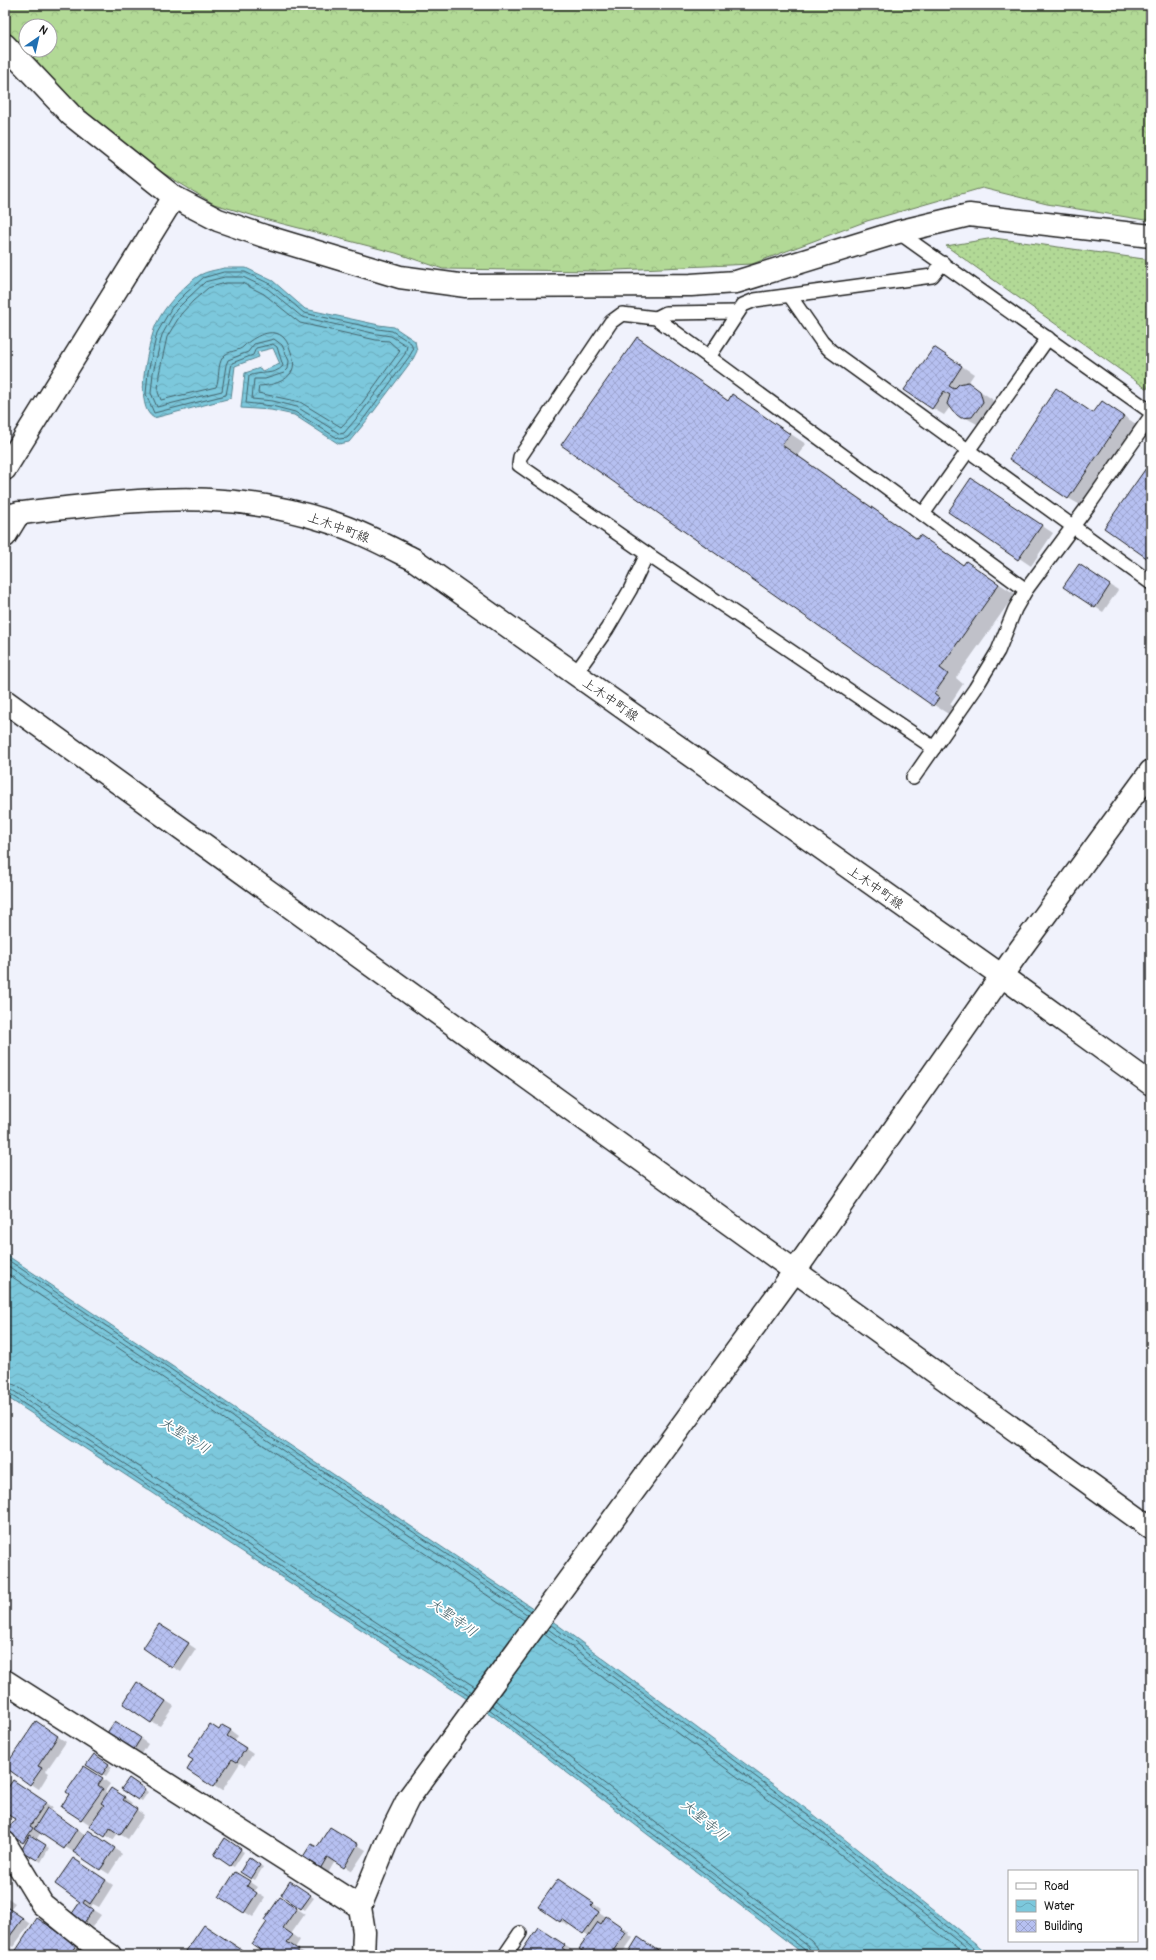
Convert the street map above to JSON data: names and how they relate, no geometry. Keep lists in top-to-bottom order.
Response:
{
  "streets": {
    "street": ["上木中町線"]
  },
  "water": ["大聖寺川"],
  "legend": ["Road", "Water", "Building"],
  "north": "top right"
}
